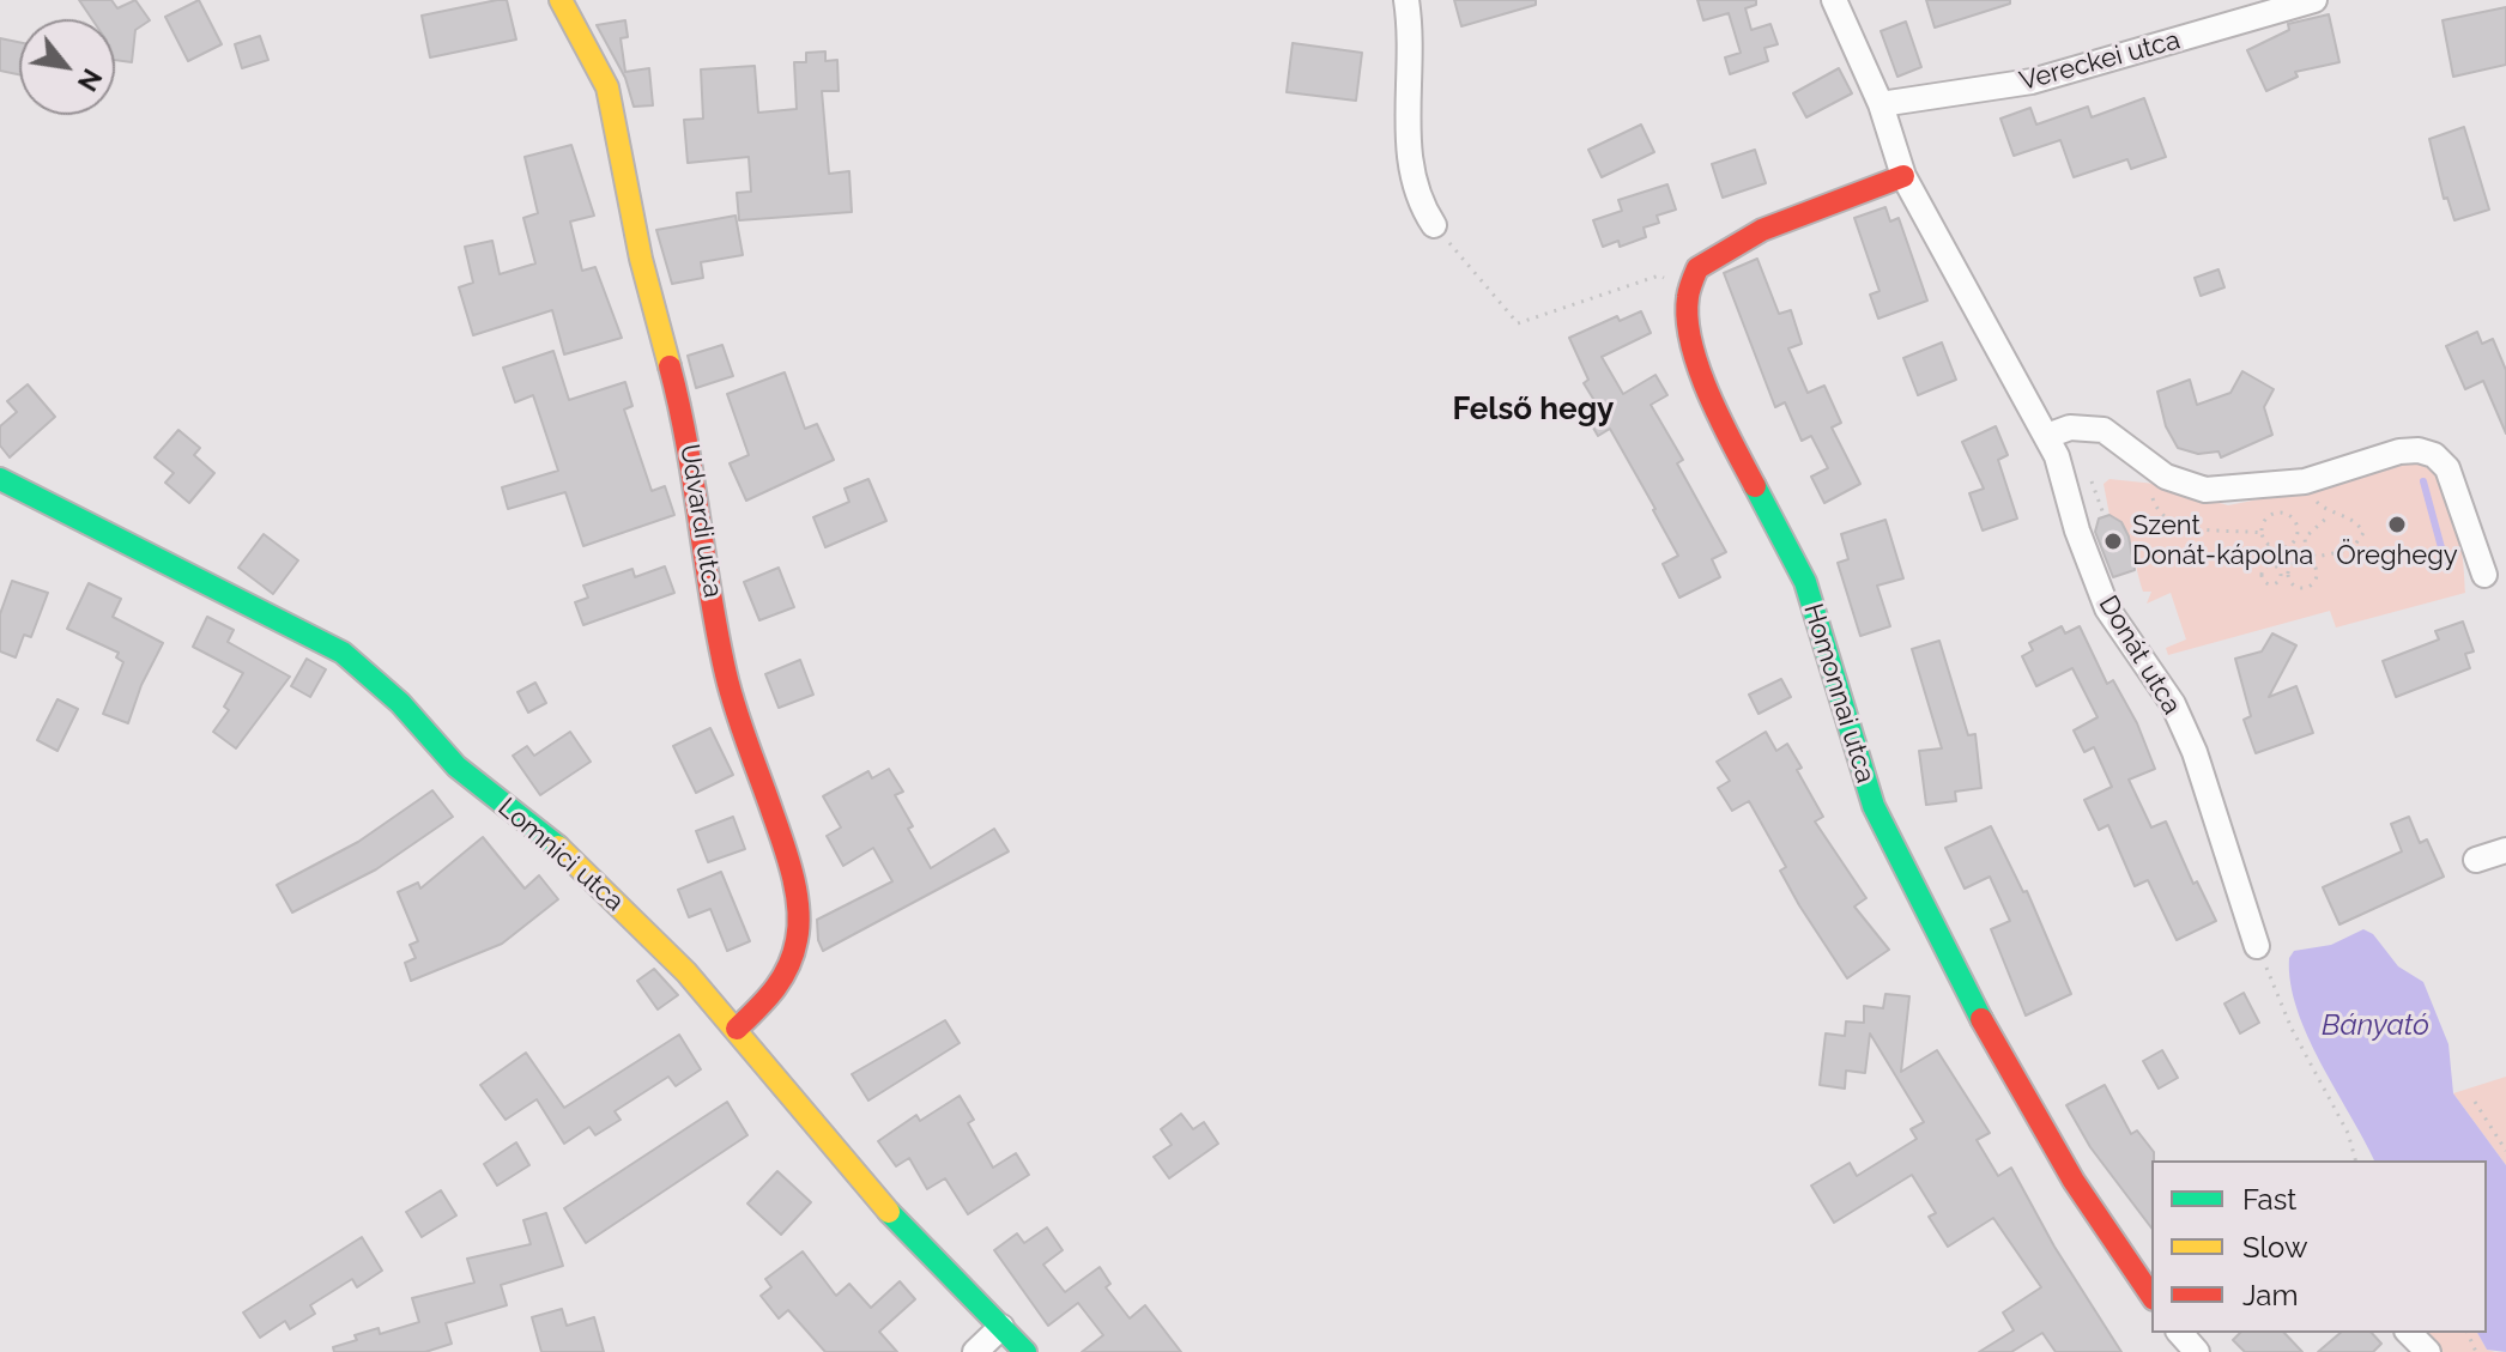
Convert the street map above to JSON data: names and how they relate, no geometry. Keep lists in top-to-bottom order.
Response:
{
  "streets": {
    "street": [
      "Vereckei utca",
      "Udvardi utca",
      "Donát utca",
      "Homonnai utca",
      "Lomnici utca"
    ]
  },
  "crossings": [
    ["Vereckei utca", "Donát utca"],
    ["Udvardi utca", "Lomnici utca"]
  ],
  "districts": ["Felső hegy"],
  "water": ["Bányató"],
  "places": ["Öreghegy", "Szent Donát-kápolna"],
  "legend": ["Fast", "Slow", "Jam"],
  "north": "bottom right"
}
